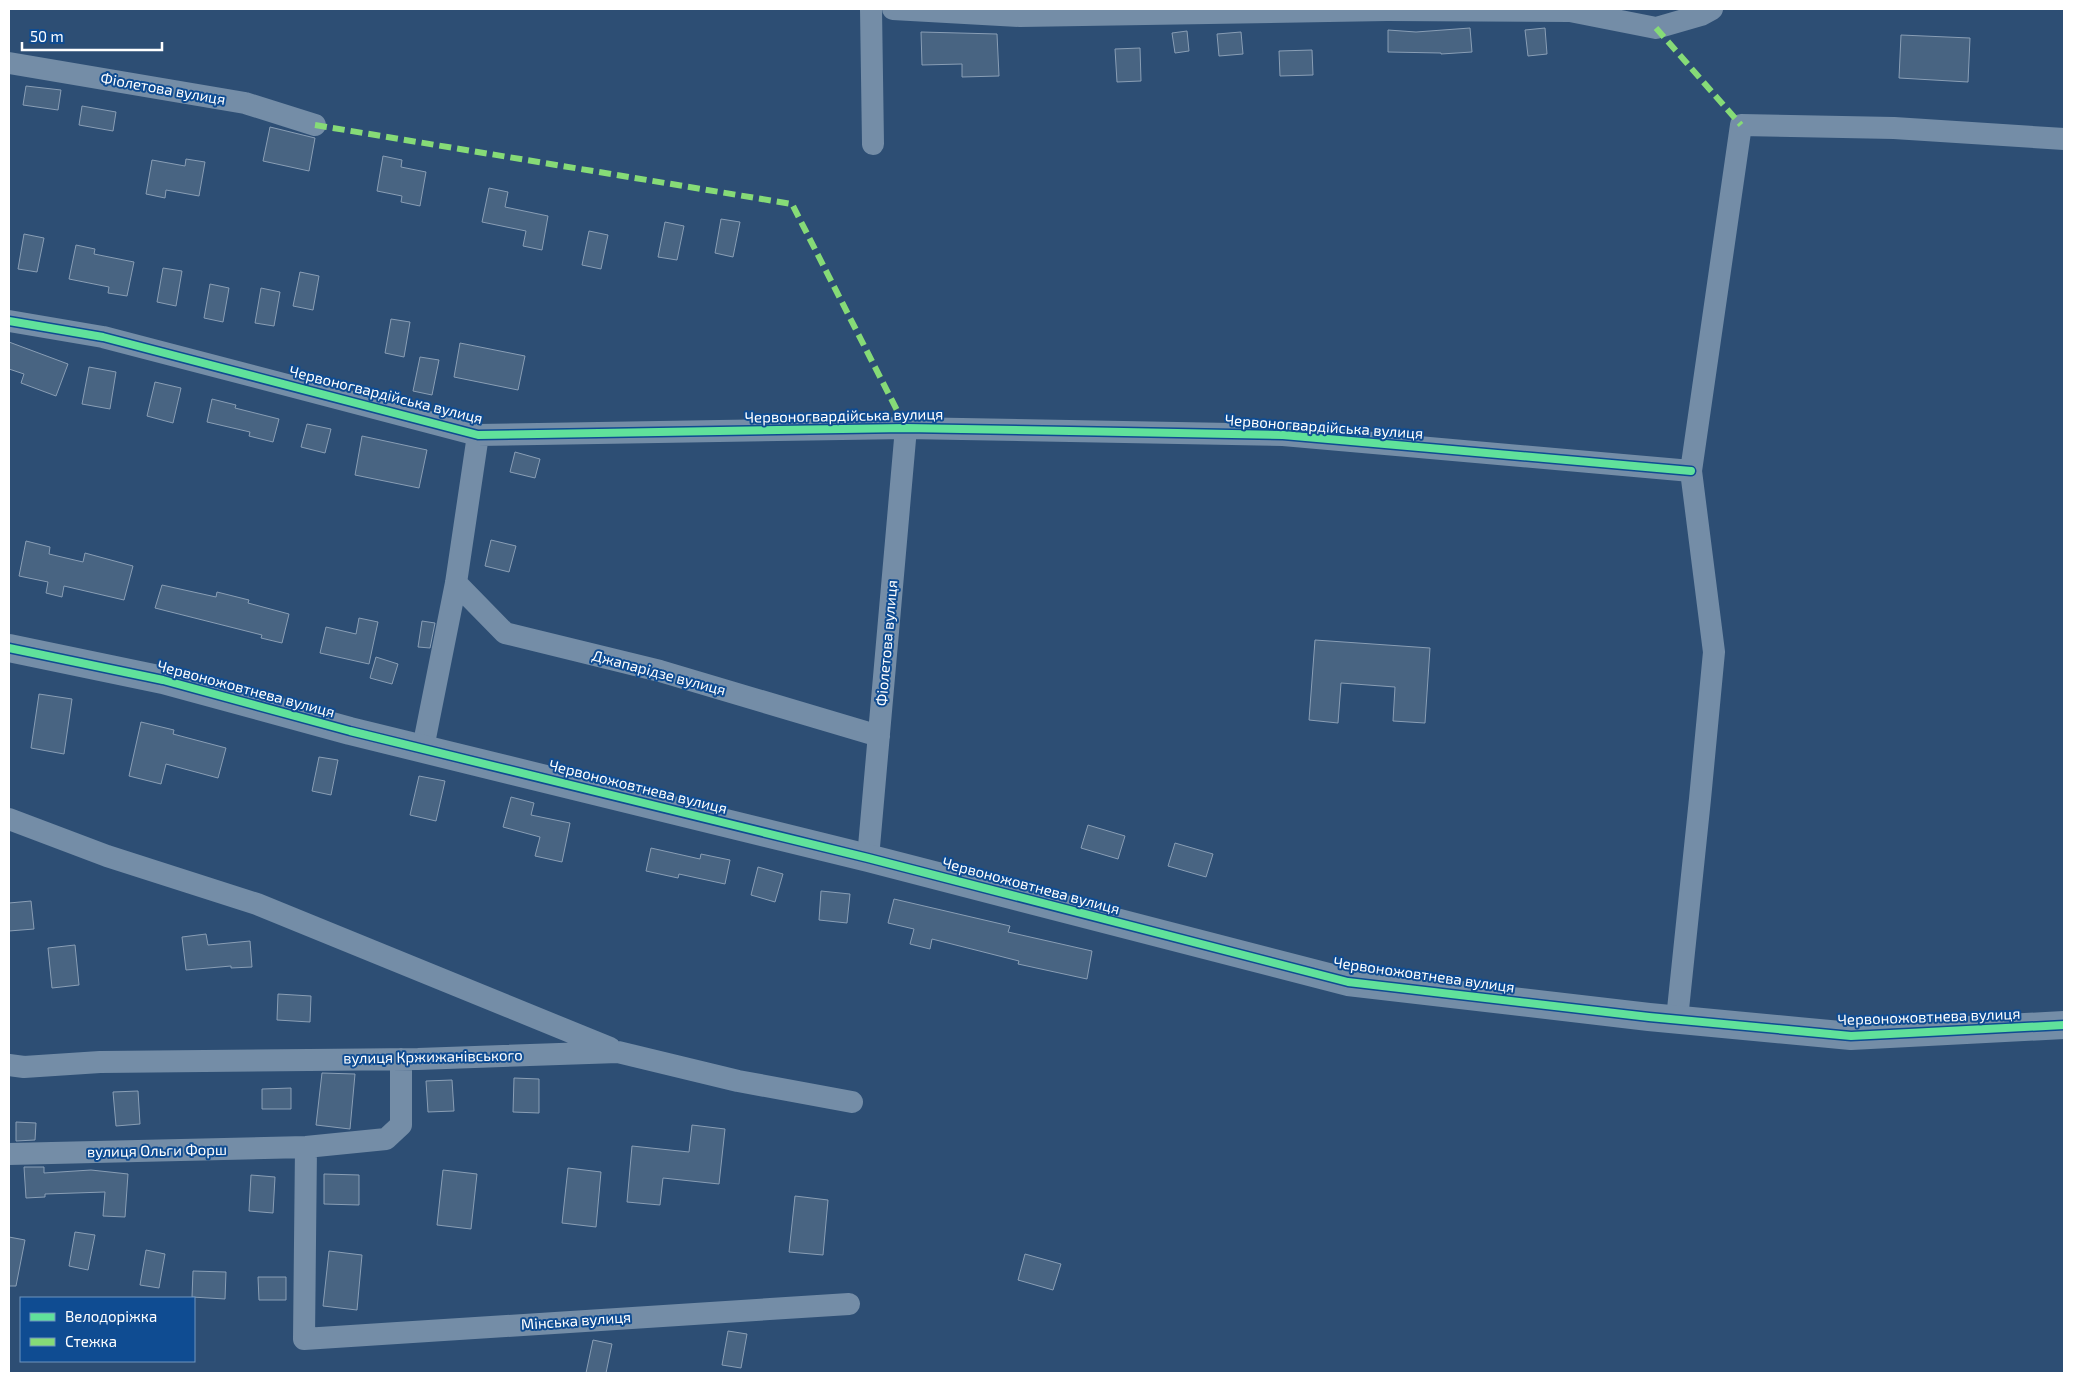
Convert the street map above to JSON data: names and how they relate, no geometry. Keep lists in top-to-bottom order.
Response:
{
  "streets": {
    "street": [
      "Фіолетова вулиця",
      "Червоногвардійська вулиця",
      "Джапарідзе вулиця",
      "Червоножовтнева вулиця",
      "вулиця Кржижанівського",
      "вулиця Ольги Форш",
      "Мінська вулиця"
    ]
  },
  "crossings": [
    ["Фіолетова вулиця", "Червоногвардійська вулиця"],
    ["Фіолетова вулиця", "Джапарідзе вулиця"],
    ["Фіолетова вулиця", "Червоножовтнева вулиця"],
    ["вулиця Кржижанівського", "вулиця Ольги Форш"],
    ["вулиця Ольги Форш", "Мінська вулиця"]
  ],
  "legend": ["Велодоріжка", "Стежка"],
  "scale_bar": "50 m"
}
